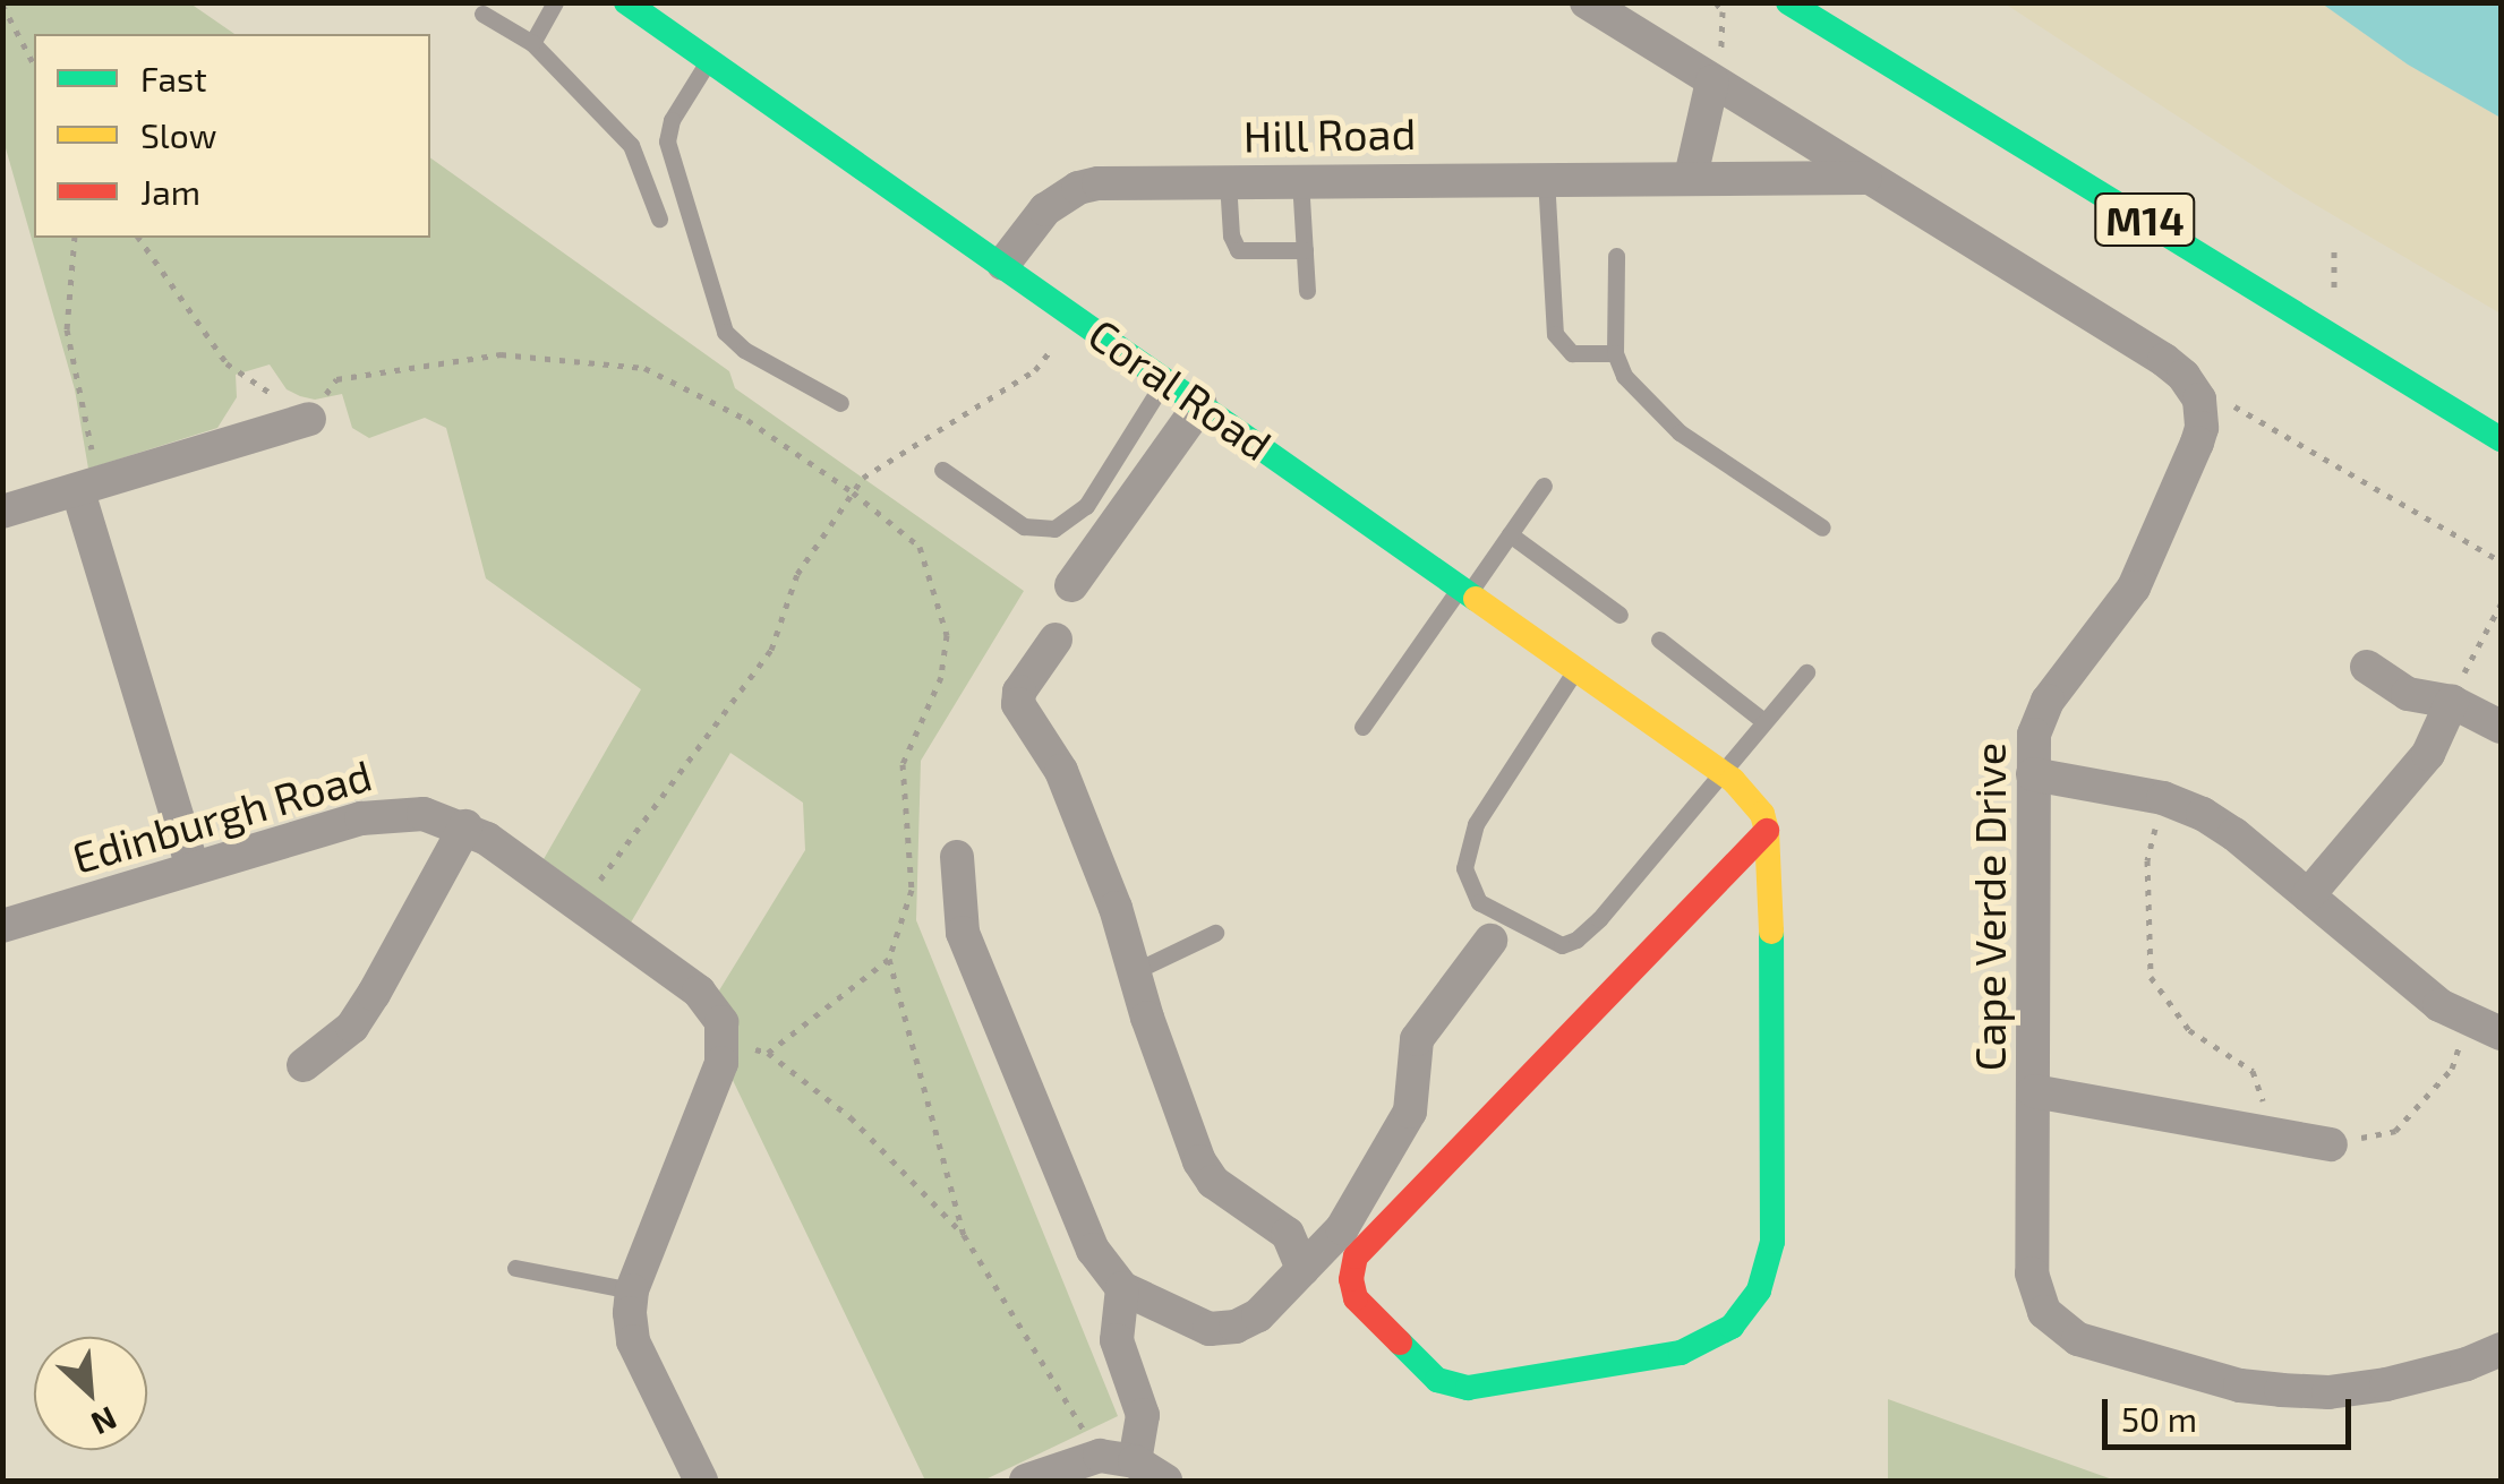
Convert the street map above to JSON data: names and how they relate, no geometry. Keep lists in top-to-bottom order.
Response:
{
  "streets": {
    "street": [
      "Hill Road",
      "M14",
      "Coral Road",
      "Edinburgh Road",
      "Cape Verde Drive"
    ]
  },
  "crossings": [
    ["Hill Road", "Coral Road"],
    ["Hill Road", "Cape Verde Drive"]
  ],
  "legend": ["Fast", "Slow", "Jam"],
  "scale_bar": "50 m",
  "north": "bottom right"
}
